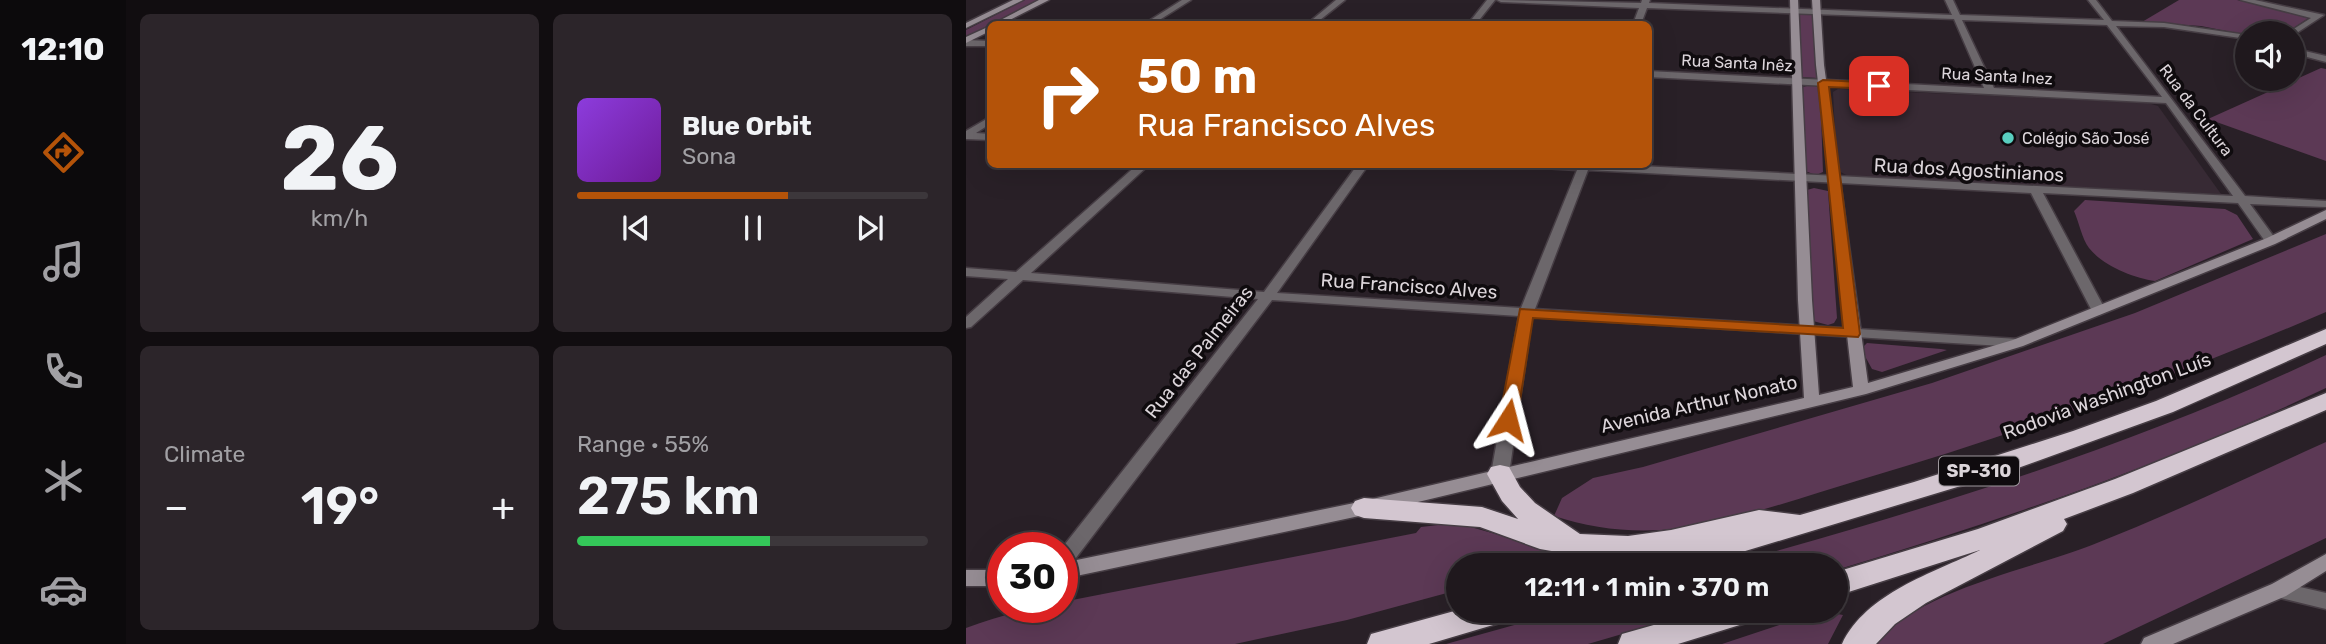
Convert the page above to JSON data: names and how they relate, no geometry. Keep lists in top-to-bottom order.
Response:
{
  "streets": {
    "highway": ["Rodovia Washington Luís", "SP-310"],
    "street": [
      "Rua Santa Inêz",
      "Rua Santa Inez",
      "Rua da Cultura",
      "Rua dos Agostinianos",
      "Rua Francisco Alves",
      "Rua das Palmeiras",
      "Avenida Arthur Nonato"
    ]
  },
  "crossings": [
    ["Rua Santa Inêz", "Rua Santa Inez"],
    ["Rua Santa Inez", "Rua da Cultura"],
    ["Rua da Cultura", "Rua dos Agostinianos"],
    ["Rua da Cultura", "Avenida Arthur Nonato"],
    ["Rua Francisco Alves", "Rua das Palmeiras"],
    ["Rua Francisco Alves", "Avenida Arthur Nonato"]
  ],
  "places": ["Colégio São José"],
  "page": {
    "tabs": "12:10",
    "tile": [
      ["26", "km/h"],
      "Climate",
      ["Range · 55%", "275 km"]
    ],
    "turn": ["50 m", "Rua Francisco Alves"],
    "song": ["Blue Orbit", "Sona"],
    "heat": ["−", "19°", "+"],
    "limit": "30",
    "trip": "12:11 · 1 min · 370 m"
  }
}
